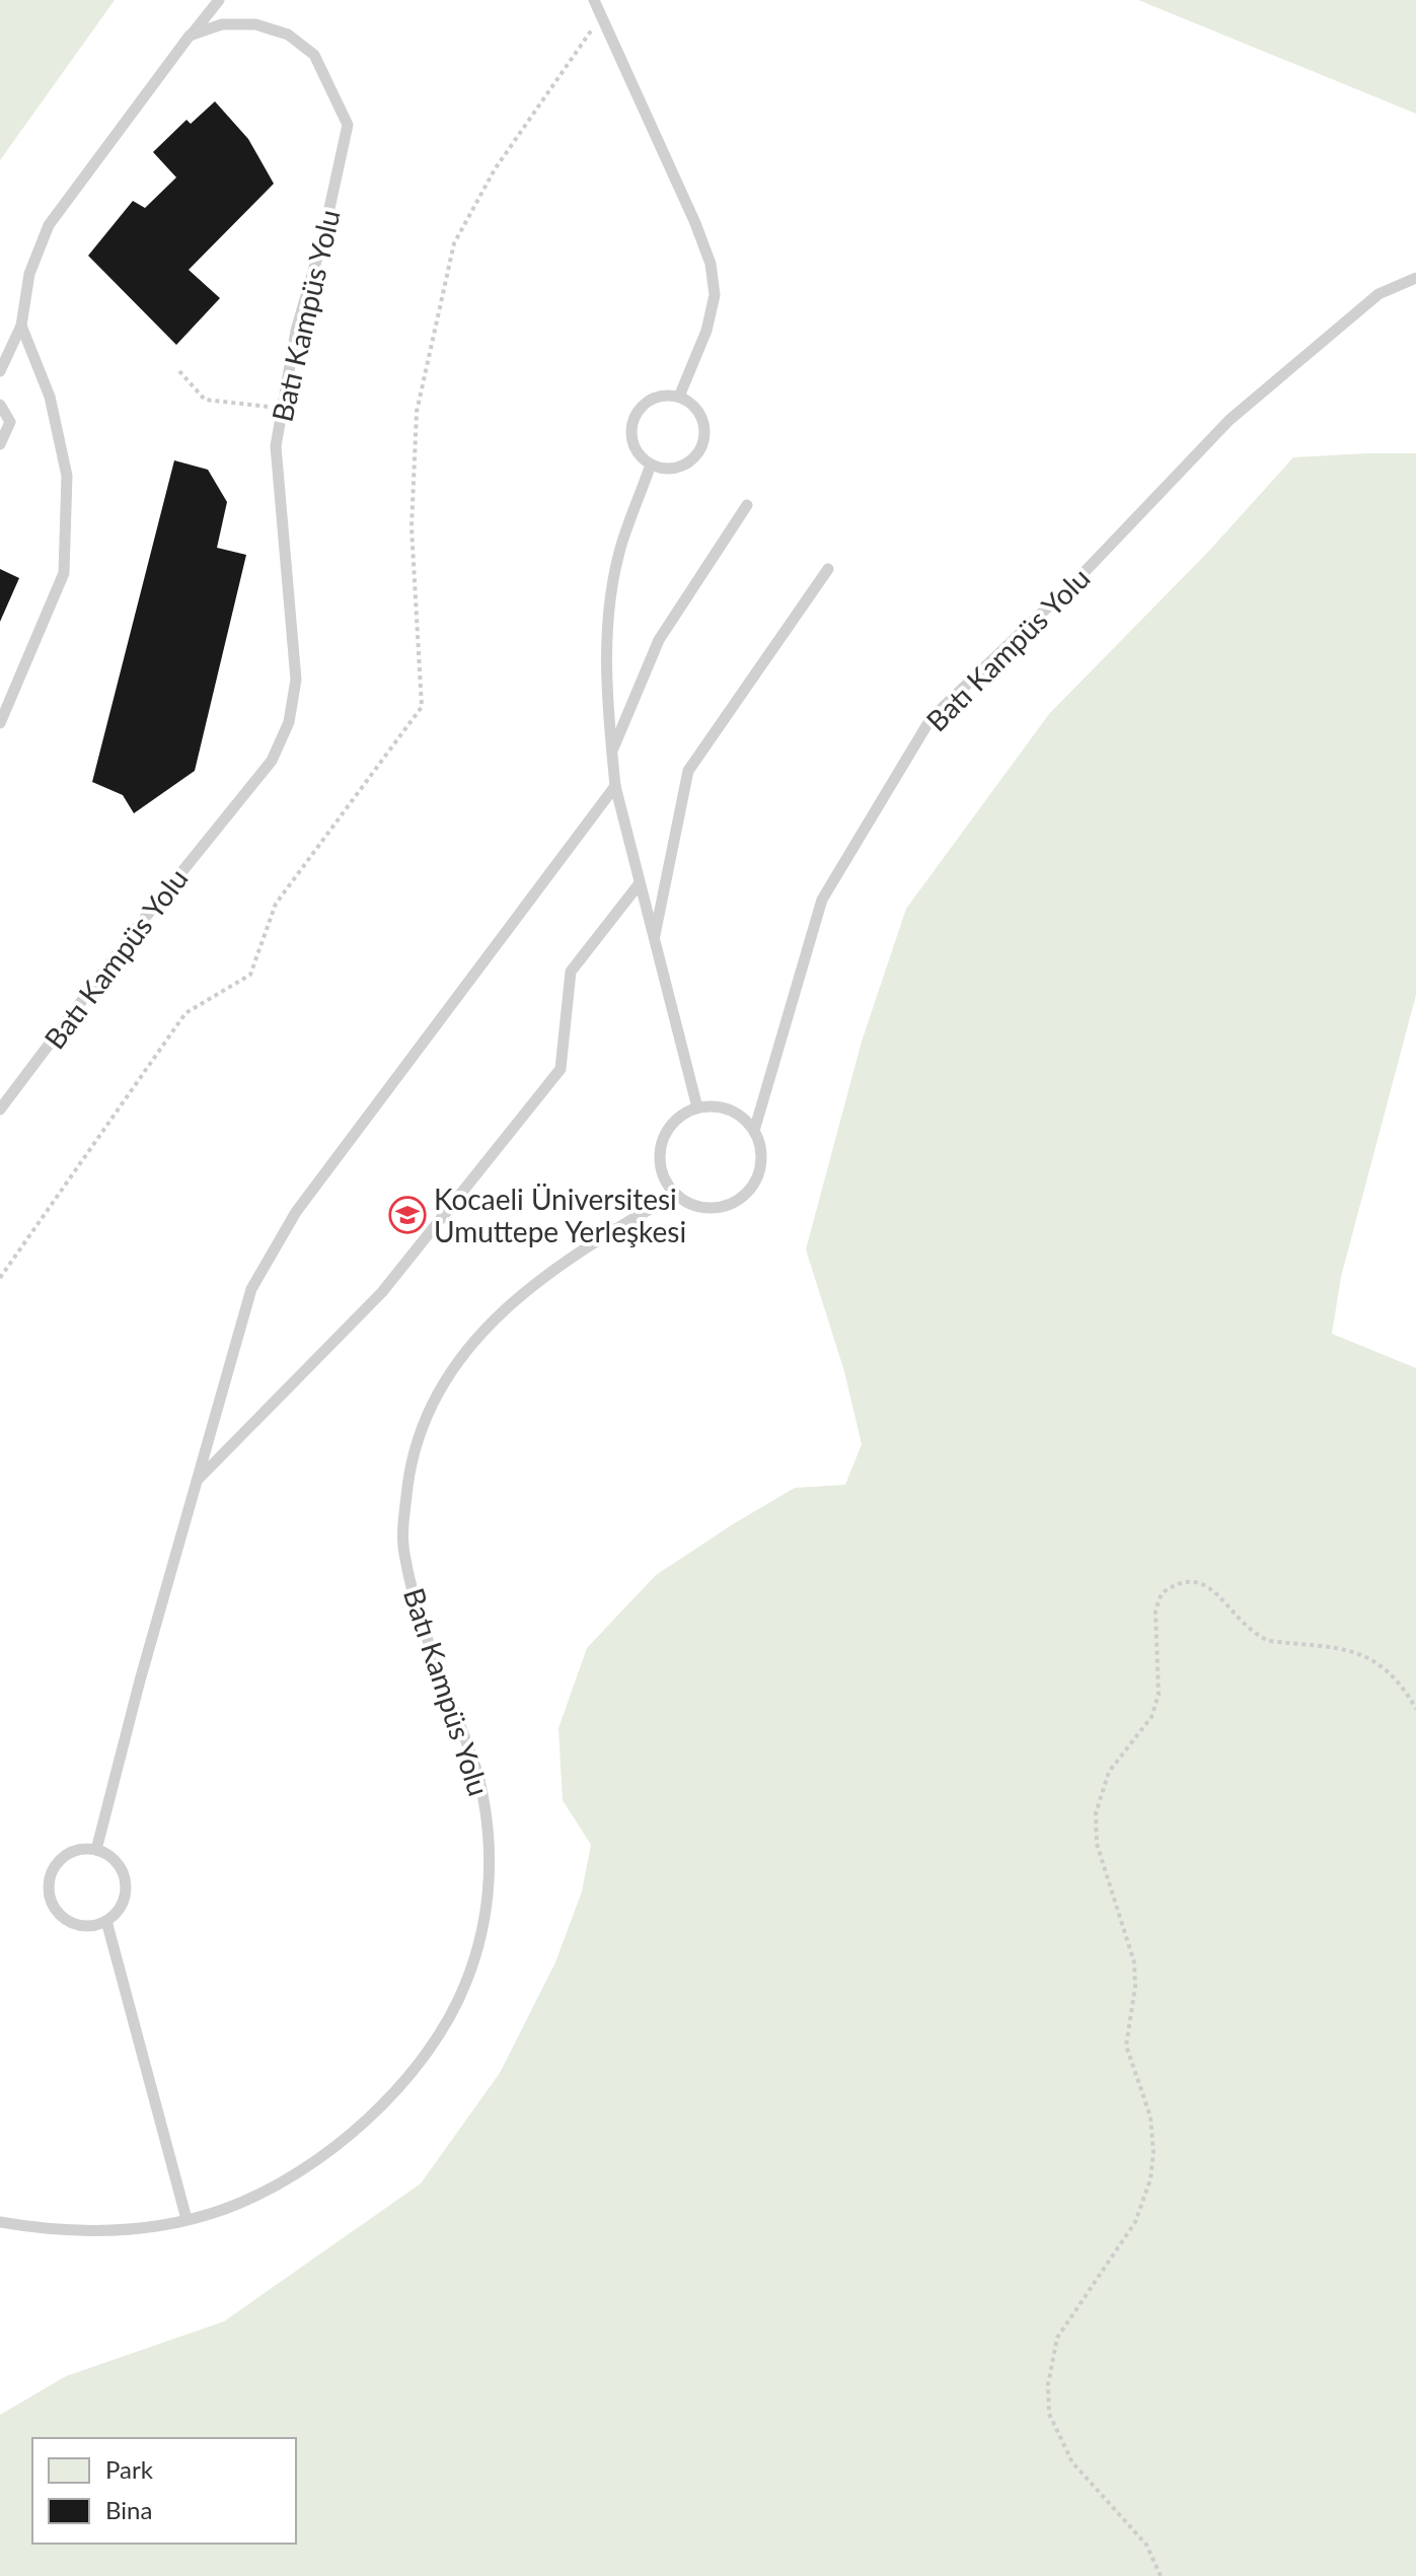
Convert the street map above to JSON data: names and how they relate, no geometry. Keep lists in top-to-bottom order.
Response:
{
  "streets": {
    "lane": ["Batı Kampüs Yolu"]
  },
  "places": {
    "school or university": ["Kocaeli Üniversitesi Umuttepe Yerleşkesi"]
  },
  "legend": ["Park", "Bina"]
}
